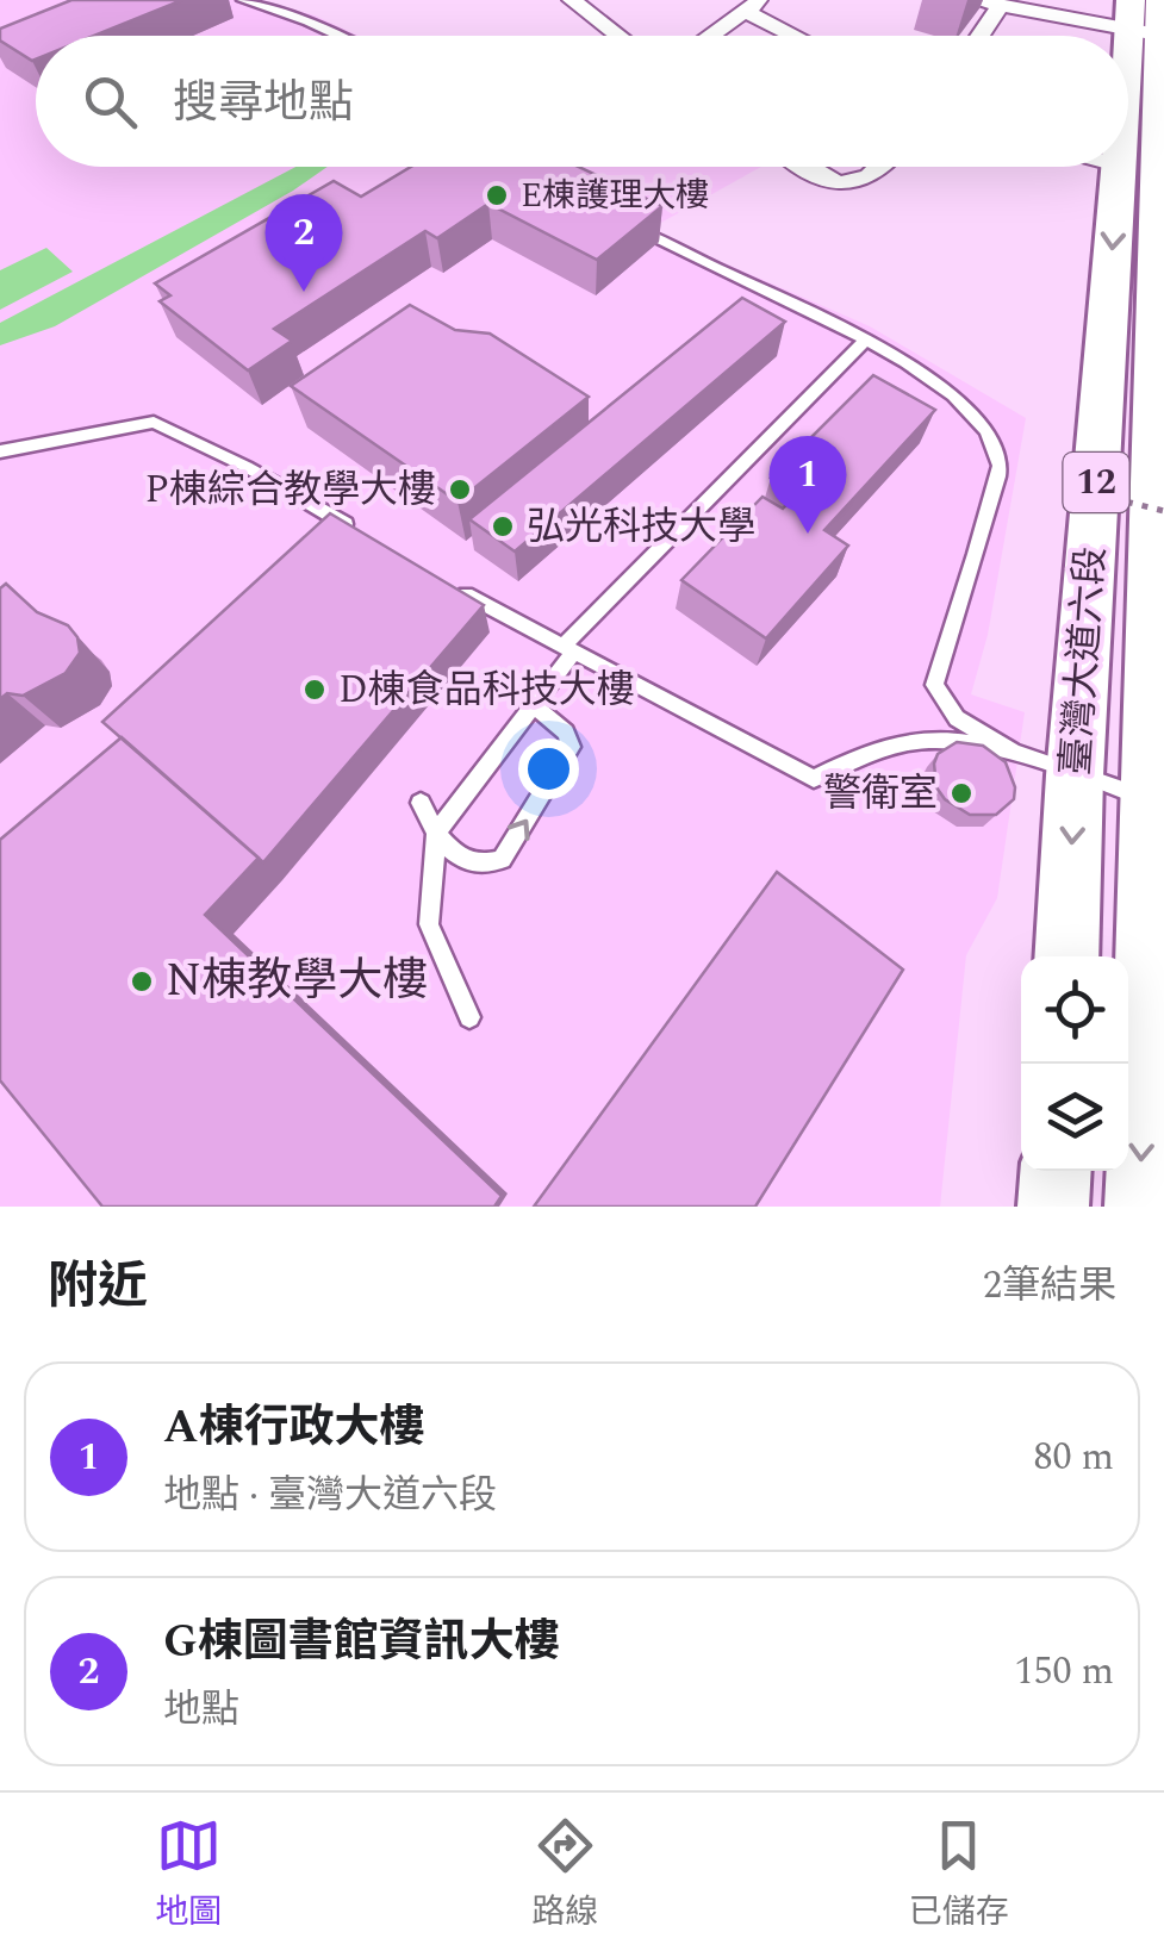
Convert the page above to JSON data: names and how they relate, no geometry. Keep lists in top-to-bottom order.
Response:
{
  "streets": {
    "main road": ["12", "臺灣大道六段"]
  },
  "places": [
    "E棟護理大樓",
    "P棟綜合教學大樓",
    "弘光科技大學",
    "D棟食品科技大樓",
    "警衛室",
    "N棟教學大樓"
  ],
  "page": {
    "search": "搜尋地點",
    "pins": ["2", "1"],
    "heading": ["附近", "2筆結果"],
    "list": [
      {
        "mark": "1",
        "name": "A棟行政大樓",
        "note": "地點 · 臺灣大道六段",
        "value": "80 m"
      },
      {
        "mark": "2",
        "name": "G棟圖書館資訊大樓",
        "note": "地點",
        "value": "150 m"
      }
    ],
    "nav": ["地圖", "路線", "已儲存"]
  }
}
